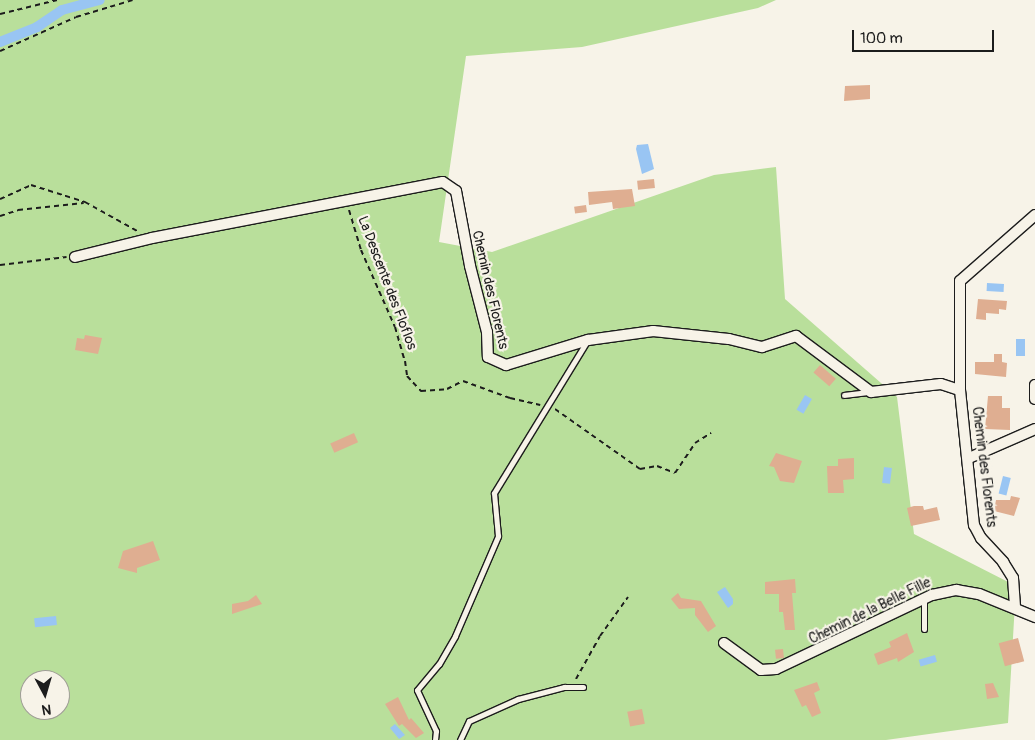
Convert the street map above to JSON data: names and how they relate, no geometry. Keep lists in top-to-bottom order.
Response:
{
  "streets": {
    "street": ["Chemin des Florents", "Chemin de la Belle Fille"],
    "path": ["La Descente des Floflos"]
  },
  "crossings": [
    ["La Descente des Floflos", "Chemin des Florents"],
    ["Chemin des Florents", "Chemin de la Belle Fille"]
  ],
  "scale_bar": "100 m",
  "north": "bottom"
}
